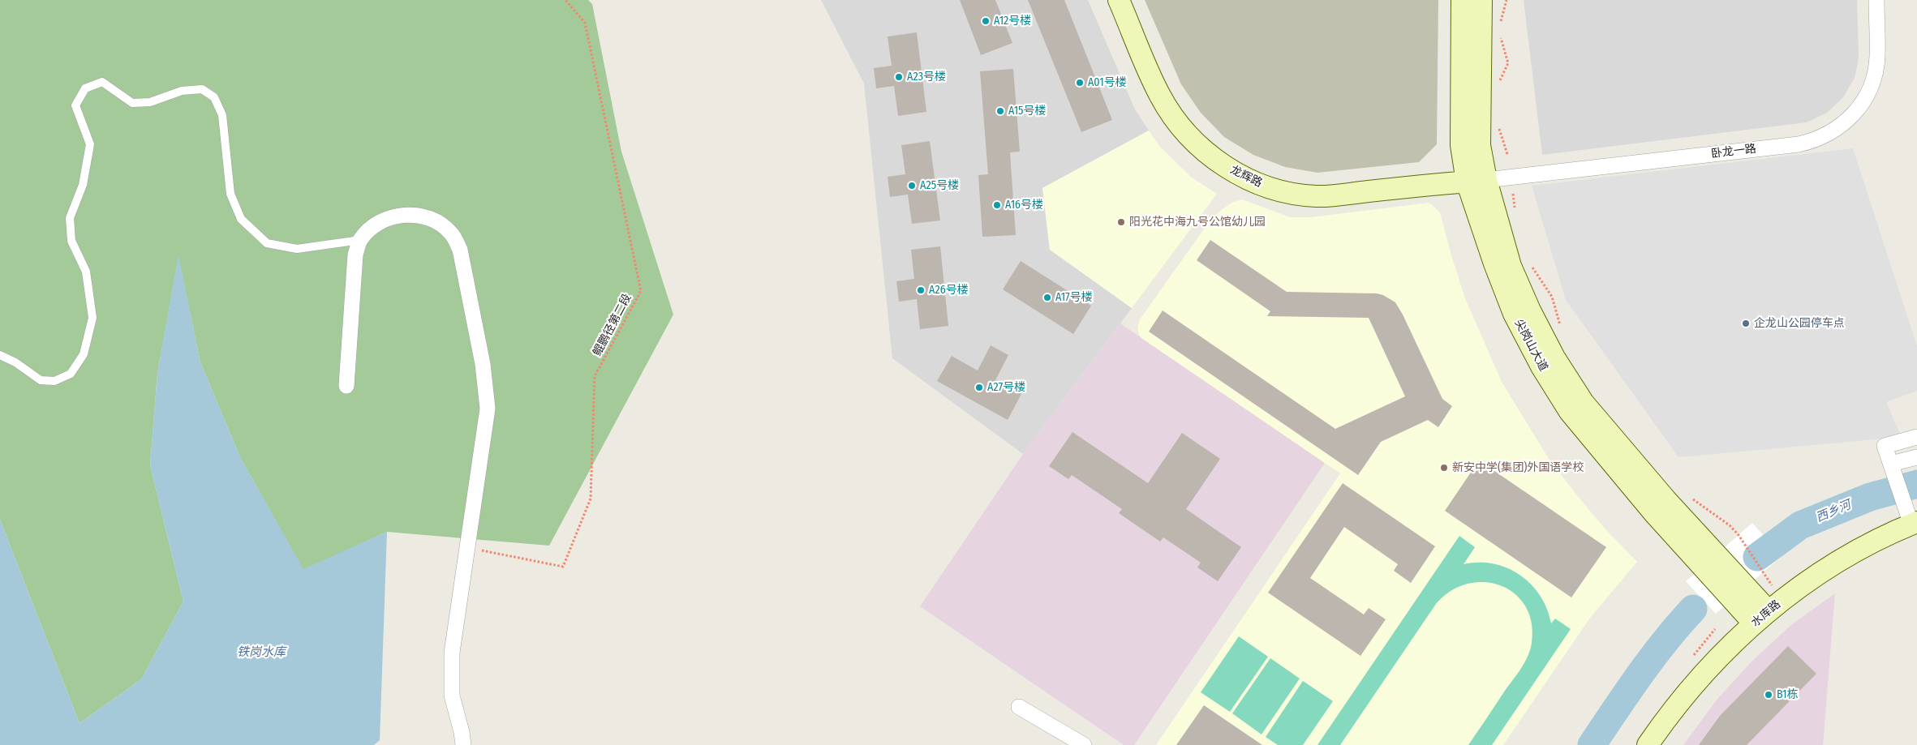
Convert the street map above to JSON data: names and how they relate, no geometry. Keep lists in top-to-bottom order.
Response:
{
  "streets": {
    "main road": ["龙辉路", "尖岗山大道", "水库路"],
    "street": ["卧龙一路"],
    "path": ["鲲鹏径第二段"]
  },
  "crossings": [
    ["卧龙一路", "龙辉路"],
    ["卧龙一路", "尖岗山大道"],
    ["龙辉路", "尖岗山大道"],
    ["尖岗山大道", "水库路"]
  ],
  "water": ["西乡河", "铁岗水库"],
  "places": [
    "A12号楼",
    "A23号楼",
    "A01号楼",
    "A15号楼",
    "A25号楼",
    "A16号楼",
    "阳光花中海九号公馆幼儿园",
    "A26号楼",
    "A17号楼",
    "企龙山公园停车点",
    "A27号楼",
    "新安中学(集团)外国语学校",
    "B1栋"
  ]
}
